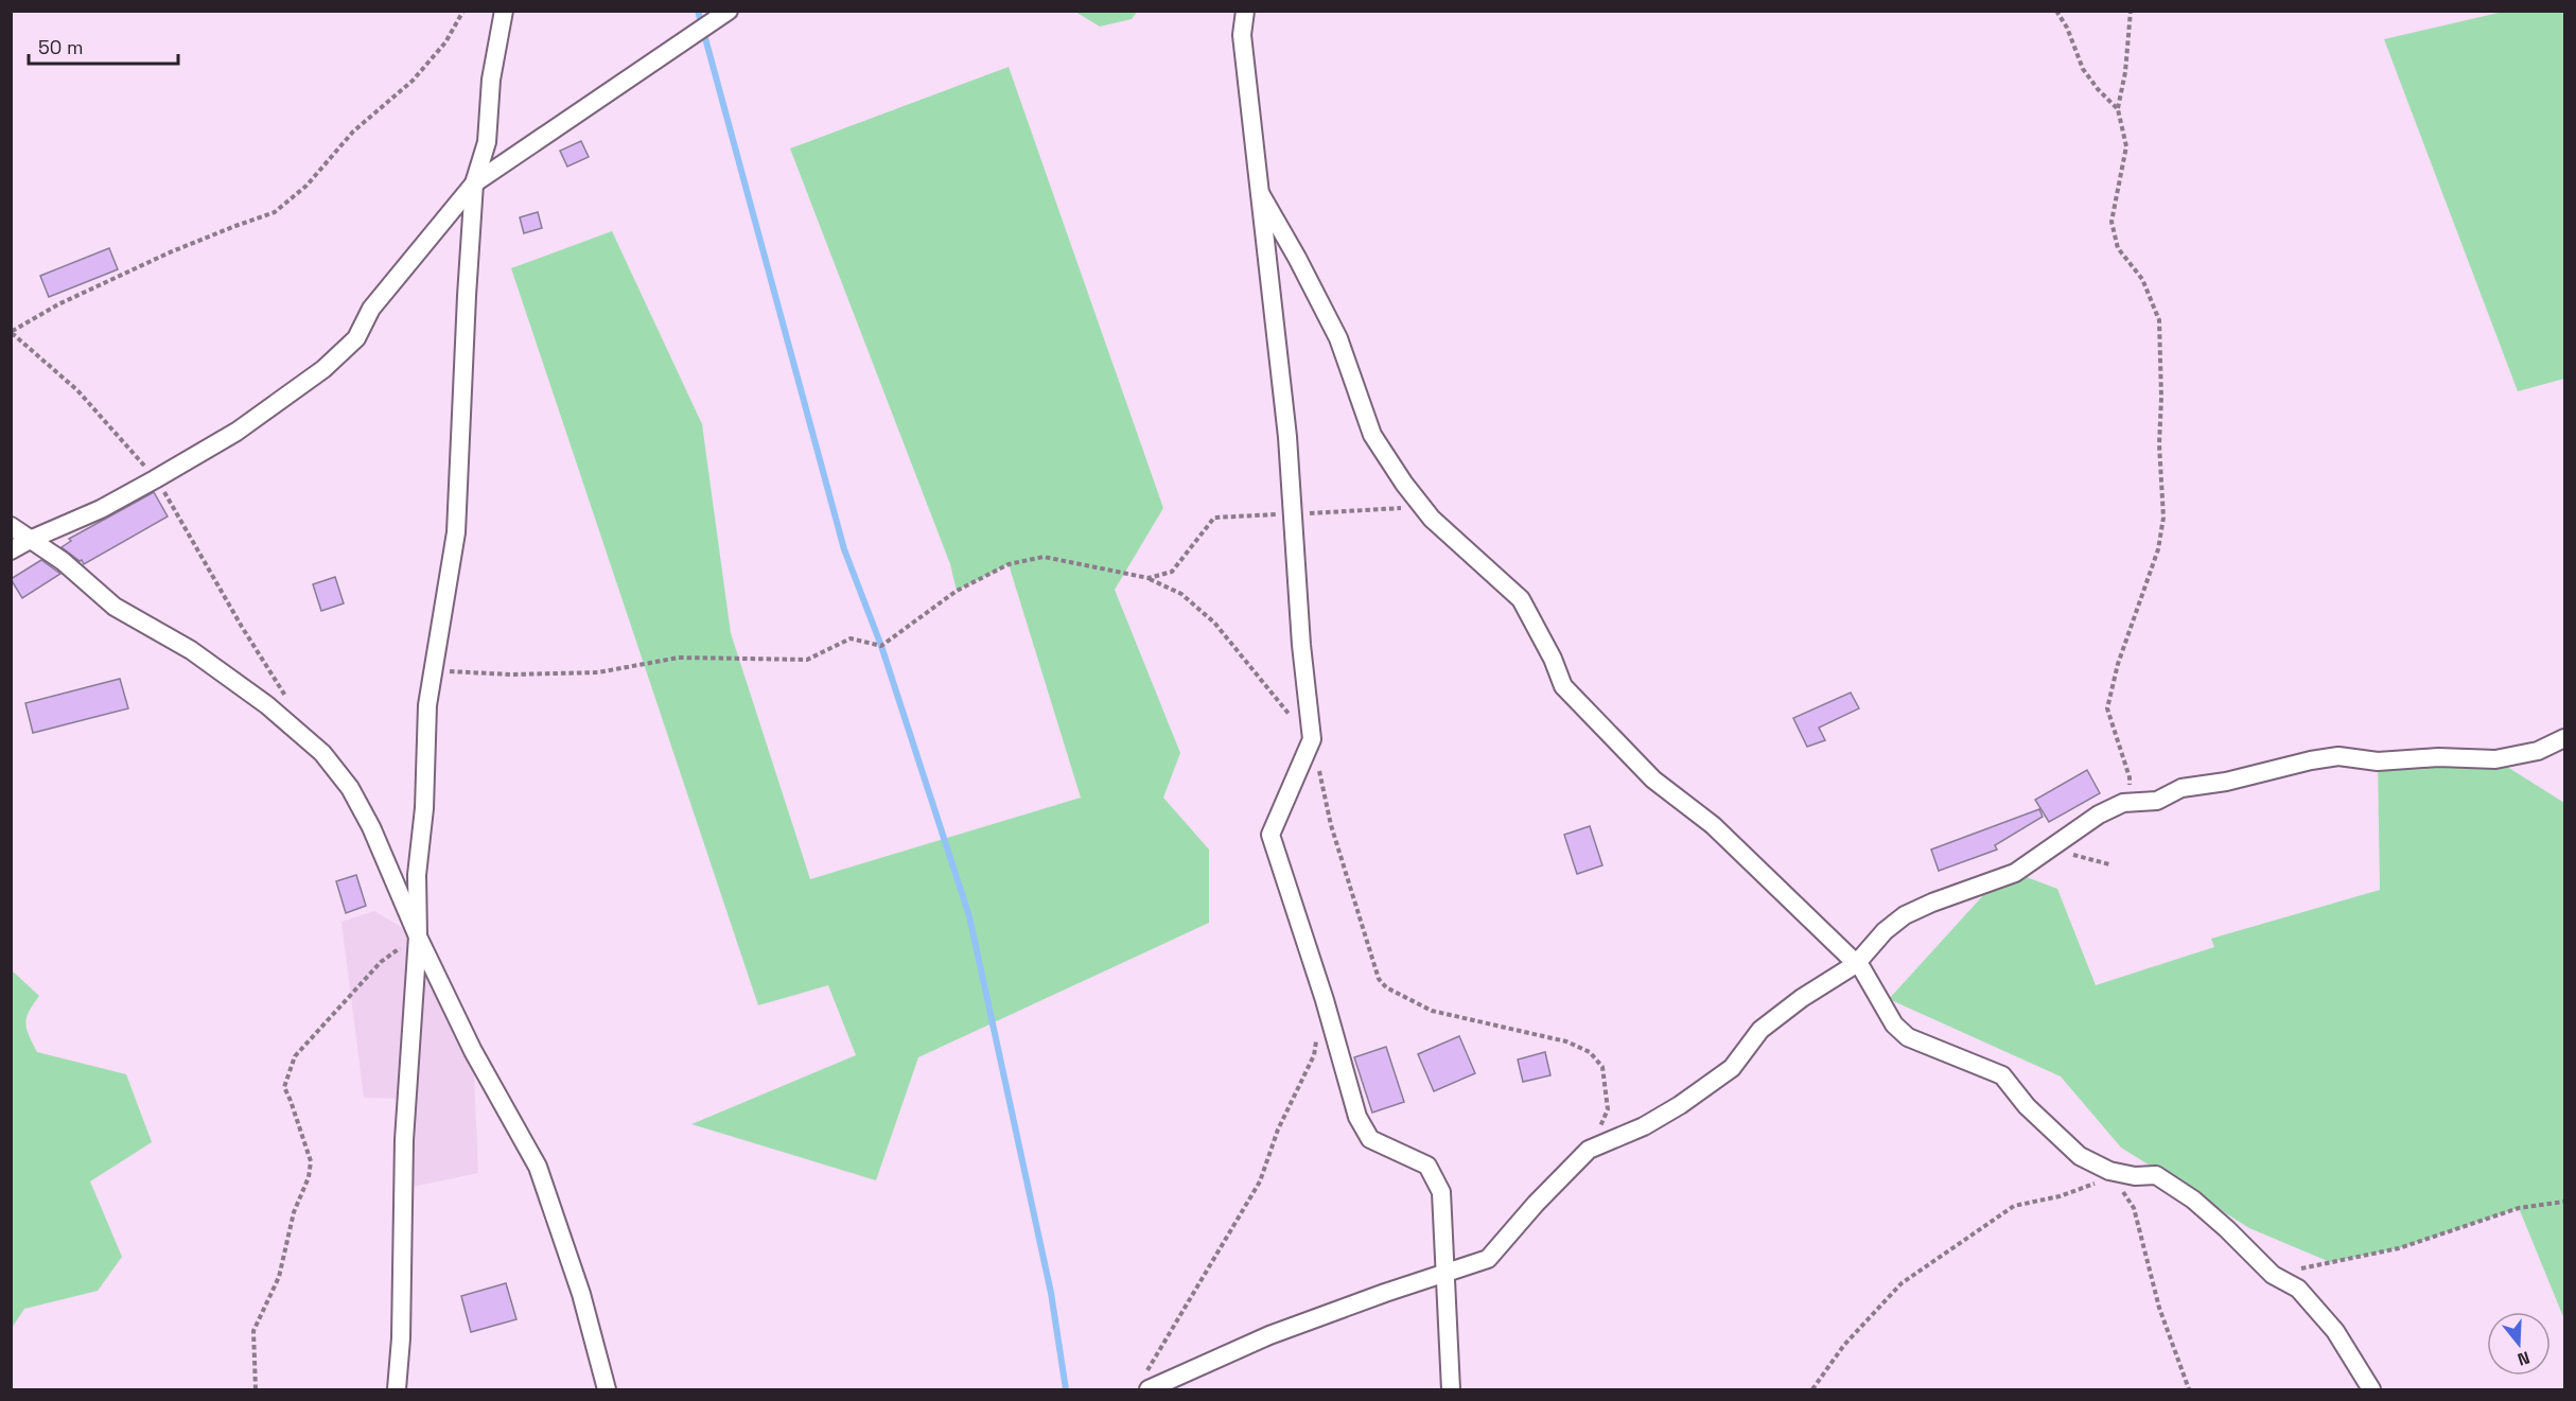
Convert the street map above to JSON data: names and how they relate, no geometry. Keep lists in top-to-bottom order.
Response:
{
  "scale_bar": "50 m",
  "north": "bottom"
}
